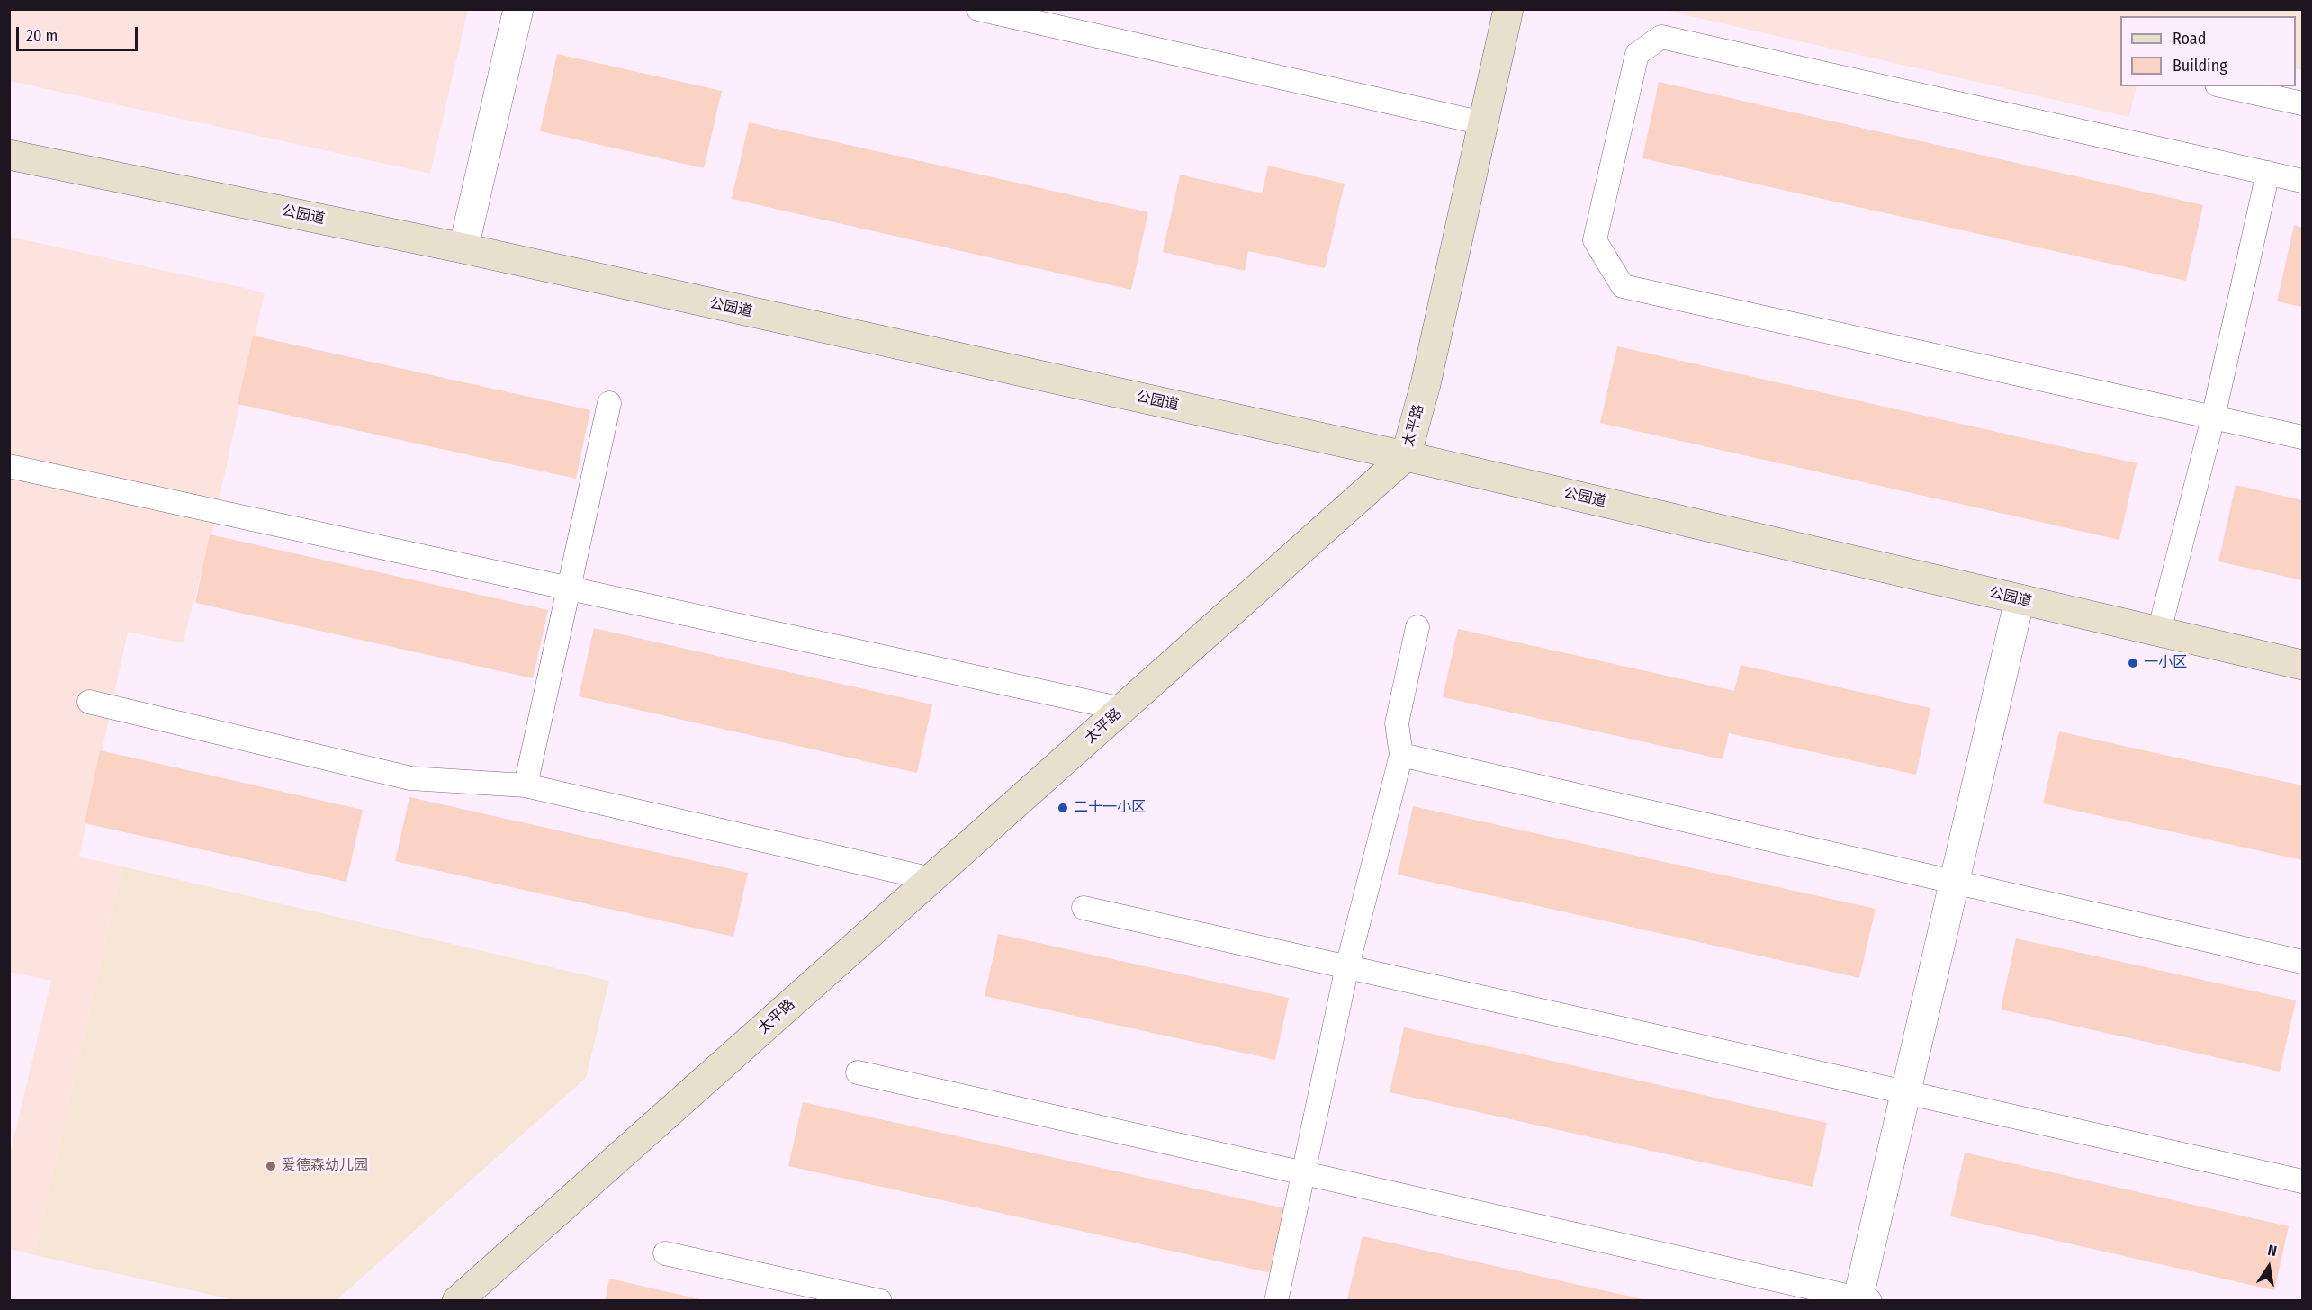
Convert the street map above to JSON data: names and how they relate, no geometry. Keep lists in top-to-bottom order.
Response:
{
  "streets": {
    "main road": ["公园道", "太平路"]
  },
  "crossings": [
    ["公园道", "太平路"]
  ],
  "places": ["一小区", "二十一小区", "爱德森幼儿园"],
  "legend": ["Road", "Building"],
  "scale_bar": "20 m",
  "north": "top"
}
